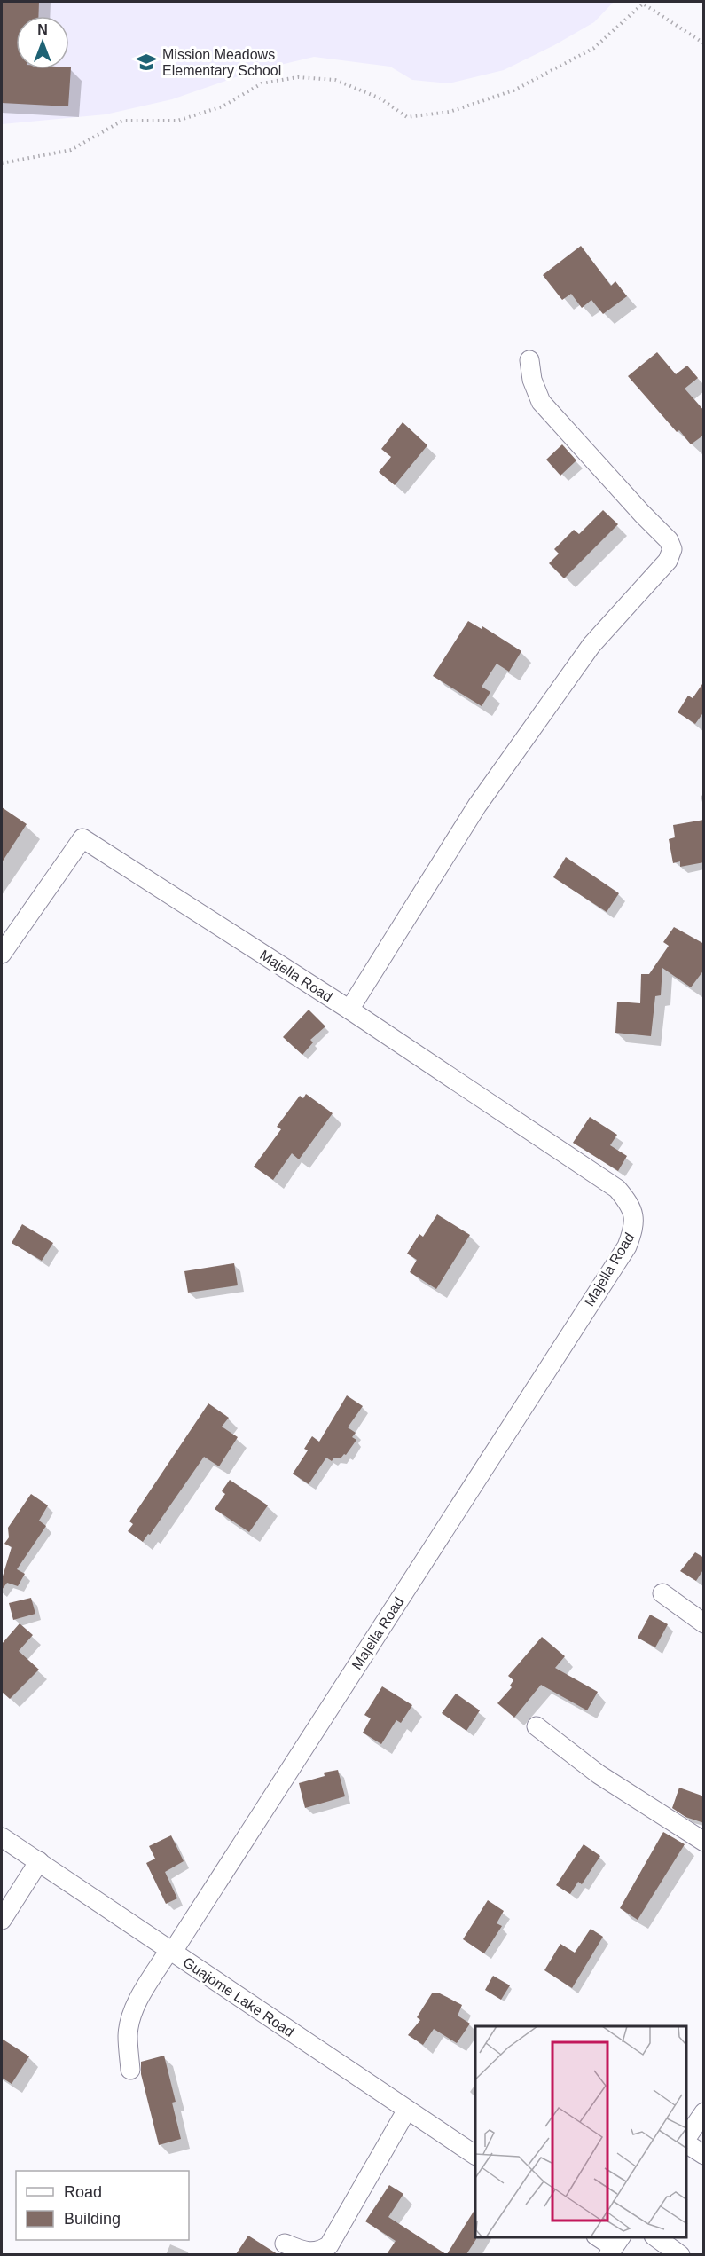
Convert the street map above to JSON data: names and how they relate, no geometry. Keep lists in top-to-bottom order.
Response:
{
  "streets": {
    "street": ["Majella Road", "Guajome Lake Road"]
  },
  "crossings": [
    ["Majella Road", "Guajome Lake Road"]
  ],
  "places": {
    "school or university": ["Mission Meadows Elementary School"]
  },
  "legend": ["Road", "Building"],
  "north": "top"
}
